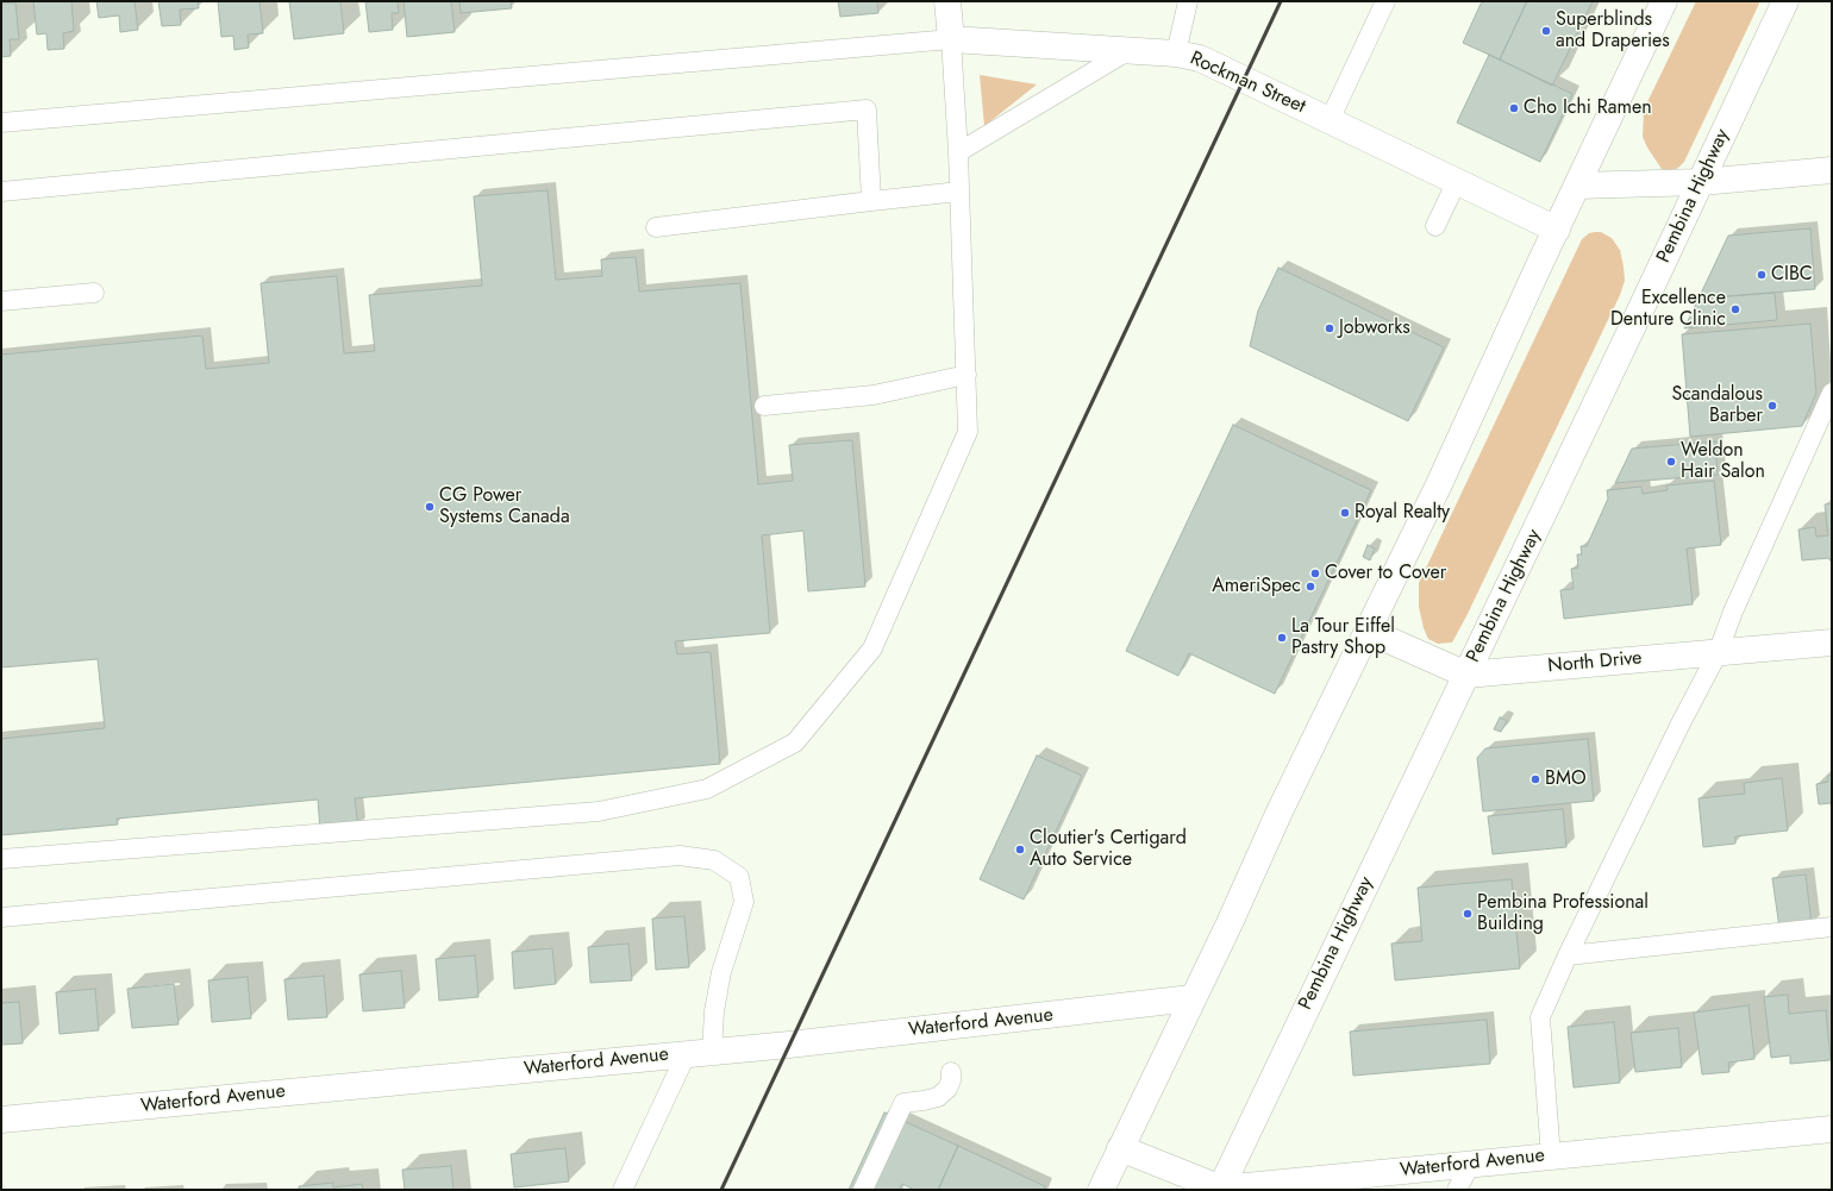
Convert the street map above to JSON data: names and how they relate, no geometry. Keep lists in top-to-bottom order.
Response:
{
  "streets": {
    "street": [
      "Rockman Street",
      "Pembina Highway",
      "North Drive",
      "Waterford Avenue"
    ]
  },
  "crossings": [
    ["Pembina Highway", "North Drive"],
    ["Pembina Highway", "Waterford Avenue"]
  ],
  "places": [
    "Superblinds and Draperies",
    "Cho Ichi Ramen",
    "CIBC",
    "Excellence Denture Clinic",
    "Jobworks",
    "Scandalous Barber",
    "Weldon Hair Salon",
    "CG Power Systems Canada",
    "Royal Realty",
    "Cover to Cover",
    "AmeriSpec",
    "La Tour Eiffel Pastry Shop",
    "BMO",
    "Cloutier's Certigard Auto Service",
    "Pembina Professional Building"
  ]
}
